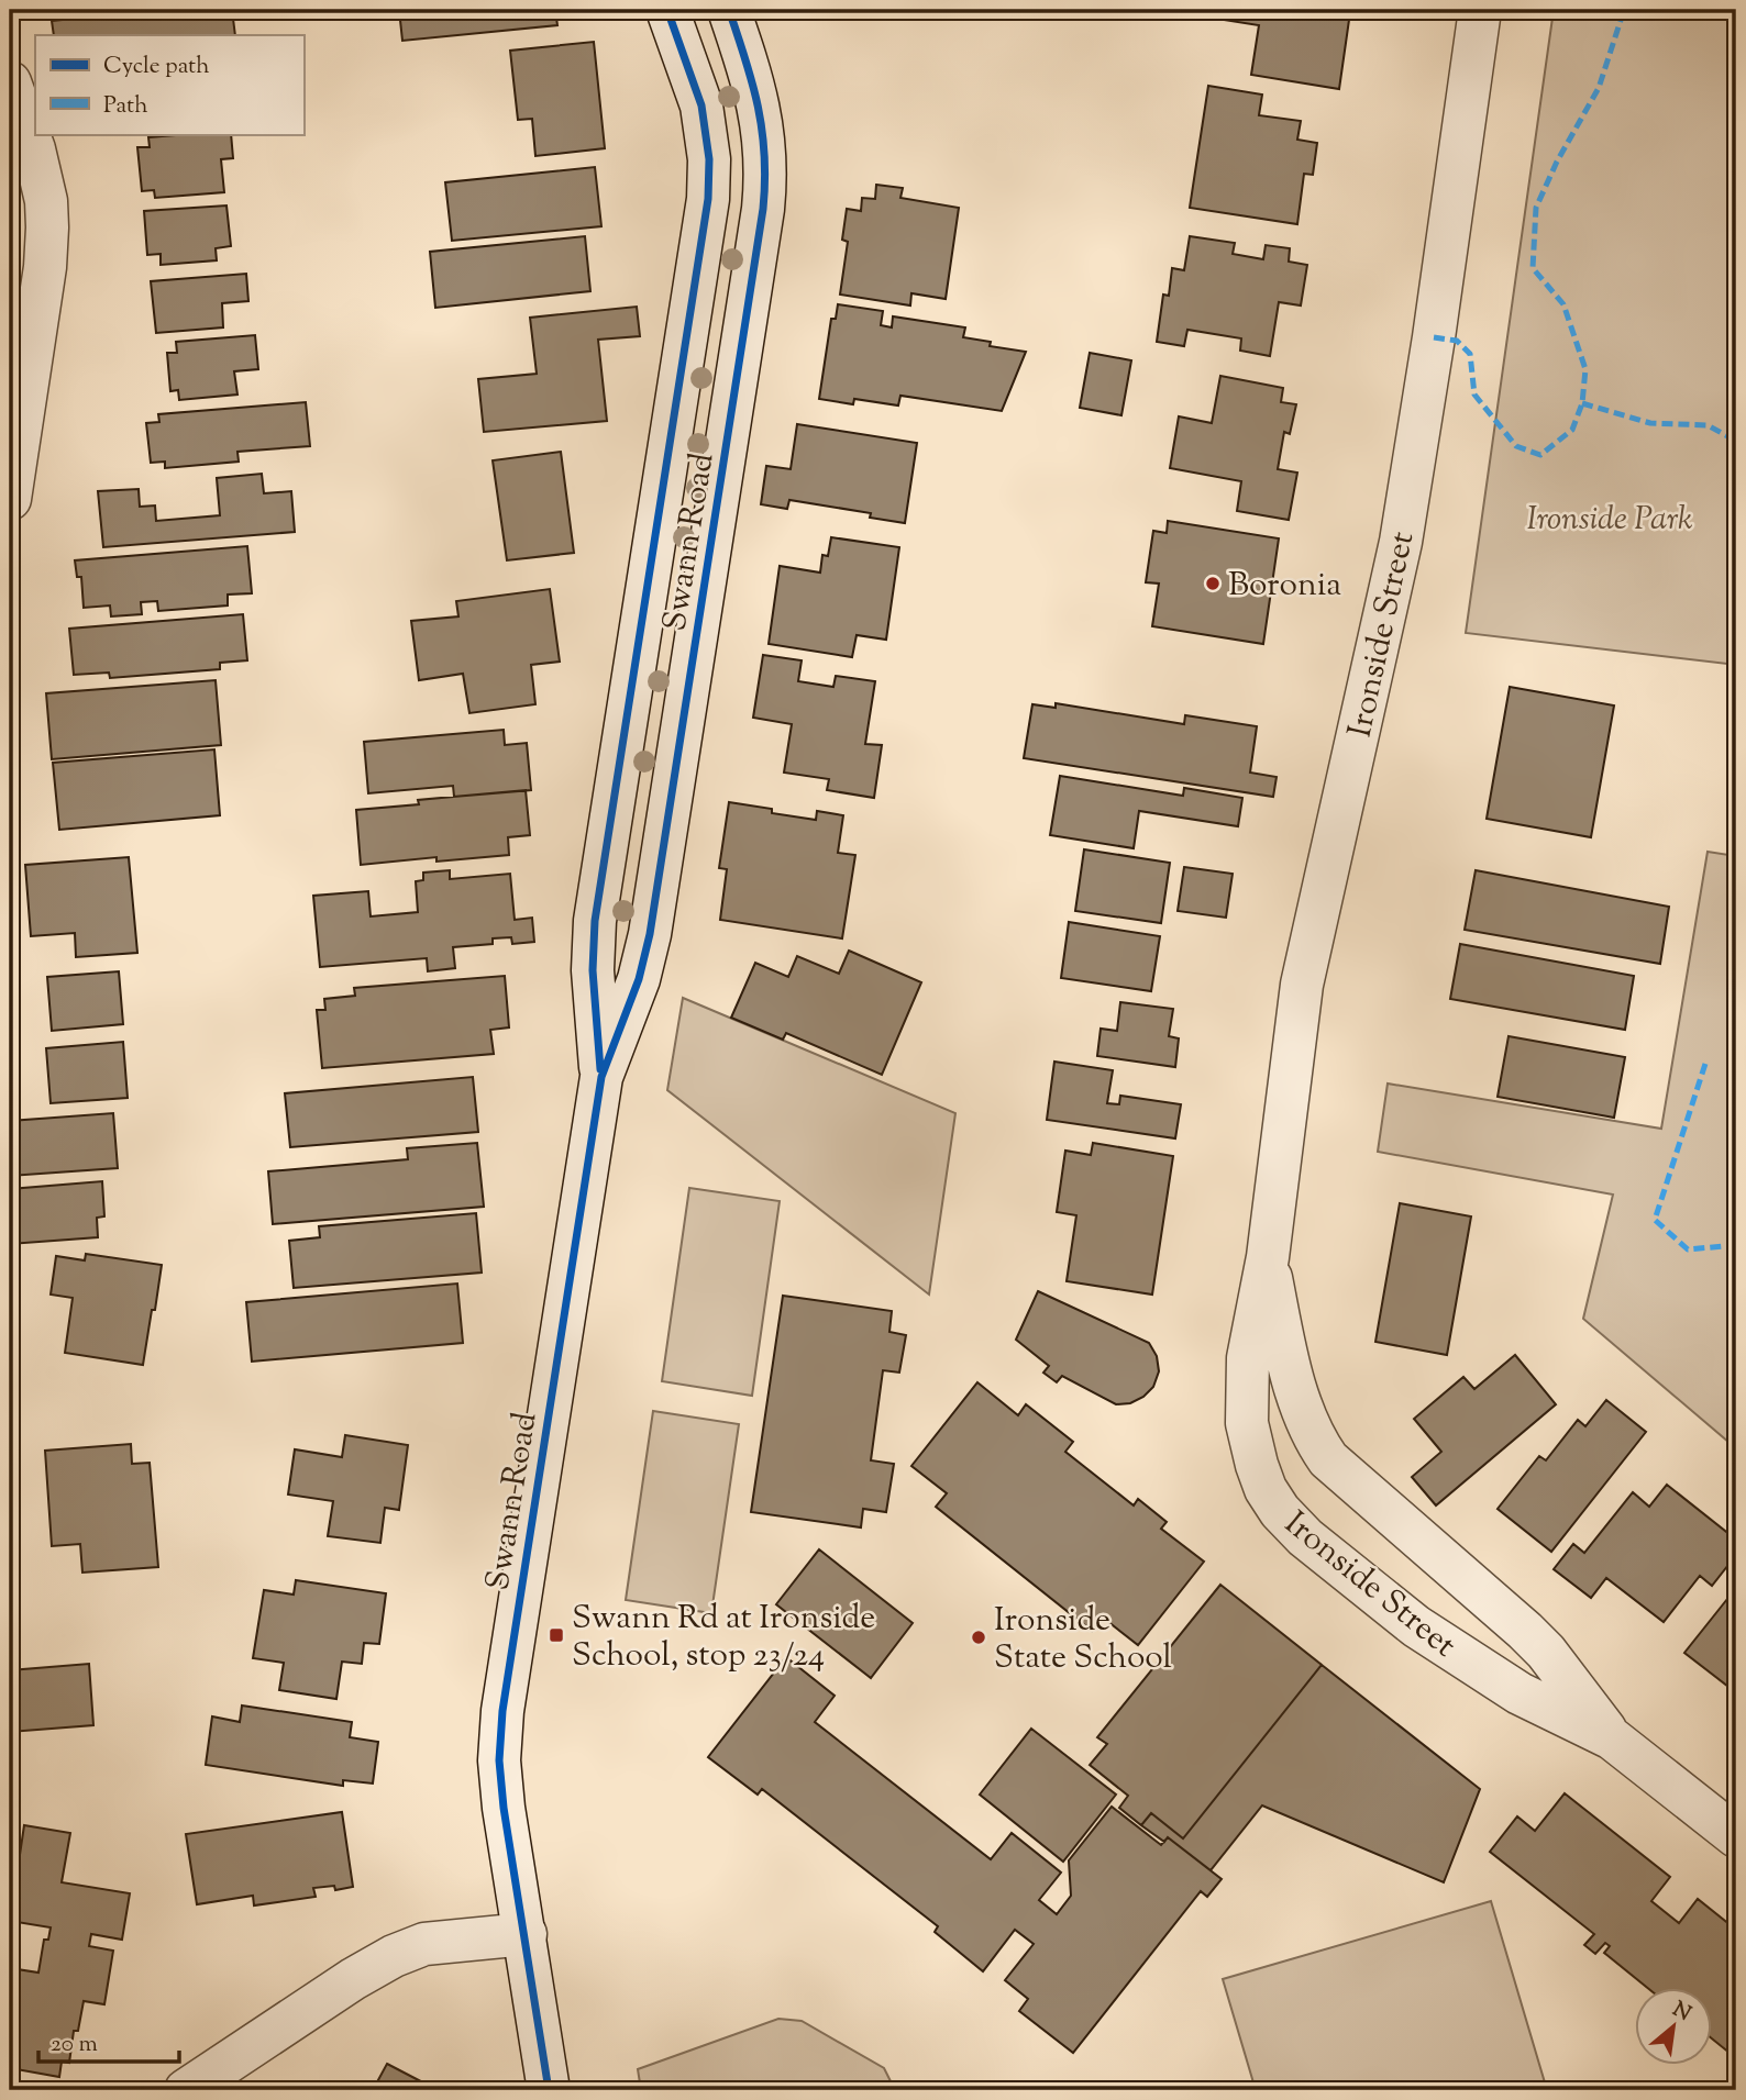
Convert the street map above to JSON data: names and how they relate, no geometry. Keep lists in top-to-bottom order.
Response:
{
  "streets": {
    "street": ["Swann Road", "Ironside Street"]
  },
  "parks": ["Ironside Park"],
  "places": {
    "other": ["Boronia", "Ironside State School"],
    "transit": ["Swann Rd at Ironside School, stop 23/24"]
  },
  "legend": ["Cycle path", "Path"],
  "scale_bar": "20 m",
  "north": "top right"
}
